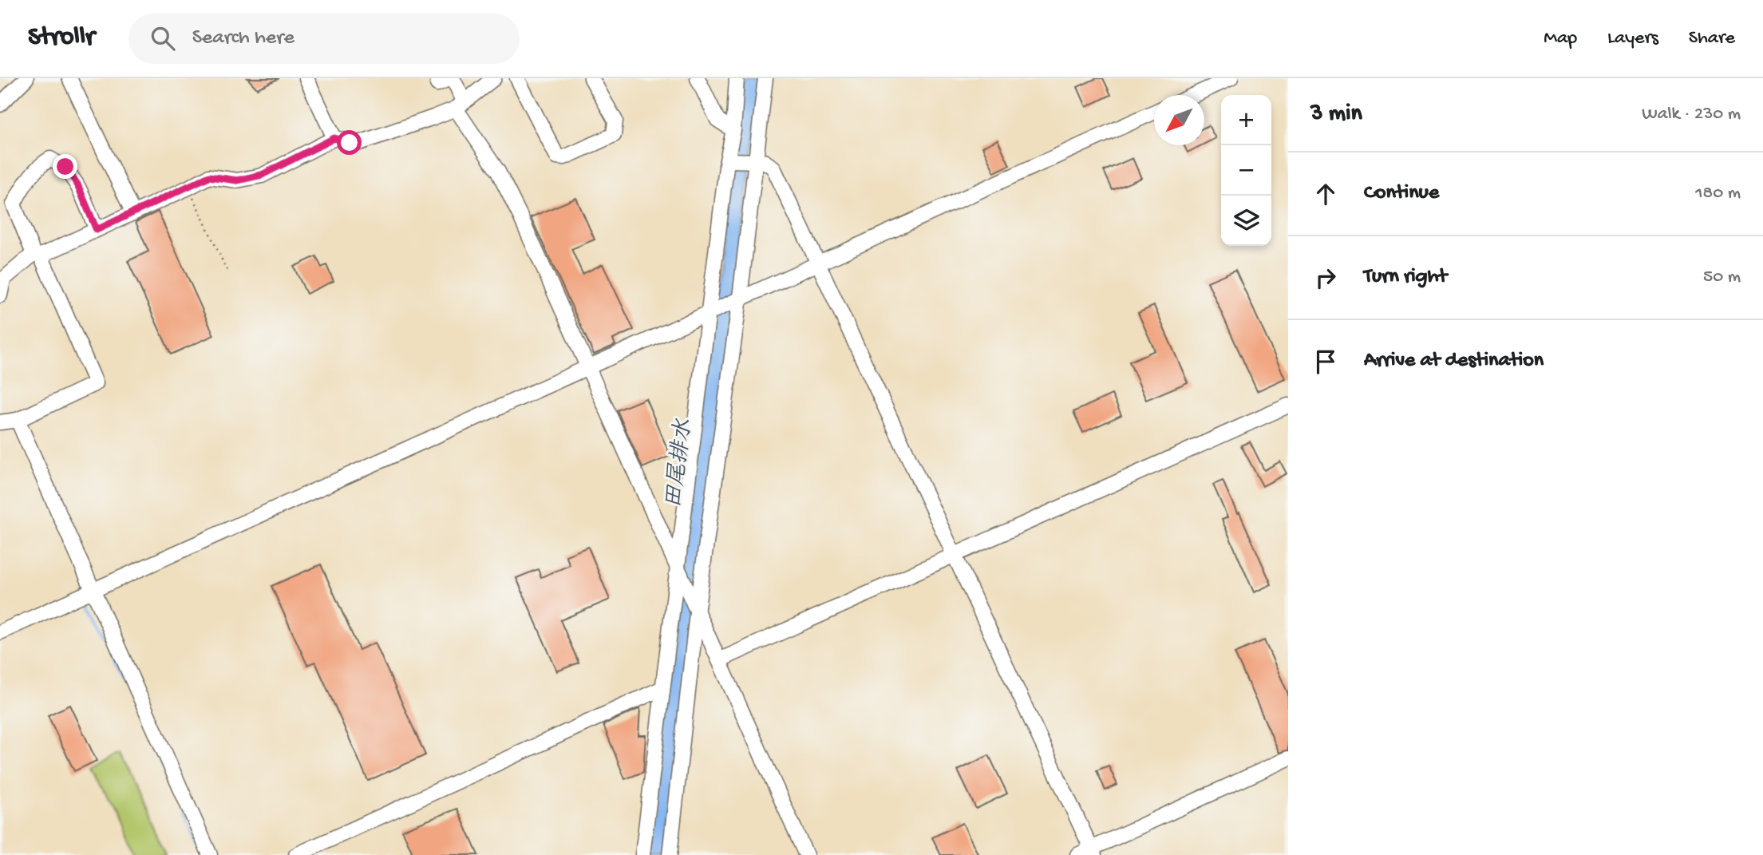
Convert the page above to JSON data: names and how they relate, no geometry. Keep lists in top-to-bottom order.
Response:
{
  "water": ["田尾排水"],
  "north": "bottom left",
  "page": {
    "header": "Strollr",
    "search": "Search here",
    "nav": ["Map", "Layers", "Share"],
    "heading": ["3 min", "Walk · 230 m"],
    "map_buttons": ["+", "−"],
    "list": [
      ["Continue", "180 m"],
      ["Turn right", "50 m"],
      "Arrive at destination"
    ]
  }
}
